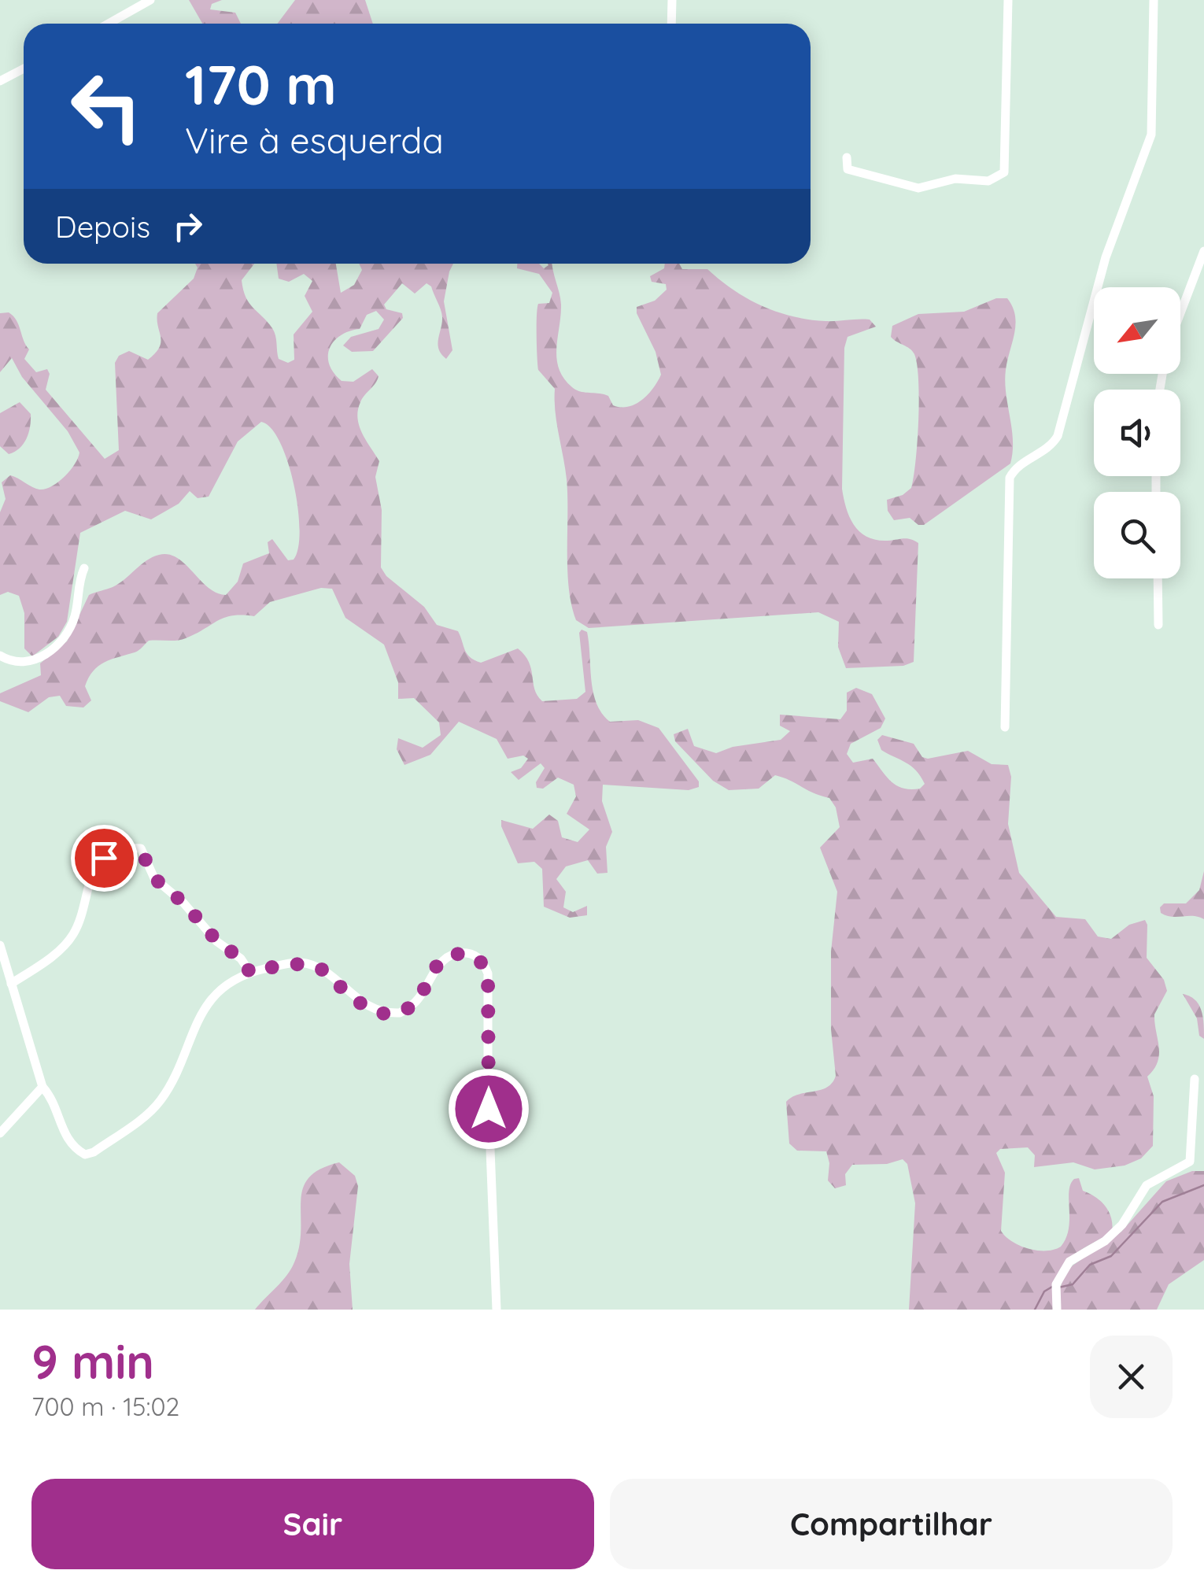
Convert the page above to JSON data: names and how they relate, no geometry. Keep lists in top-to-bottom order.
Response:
{
  "north": "bottom left",
  "page": {
    "turn": ["170 m", "Vire à esquerda"],
    "then": "Depois",
    "heading": ["9 min", "700 m · 15:02"],
    "buttons": ["Sair", "Compartilhar"]
  }
}
